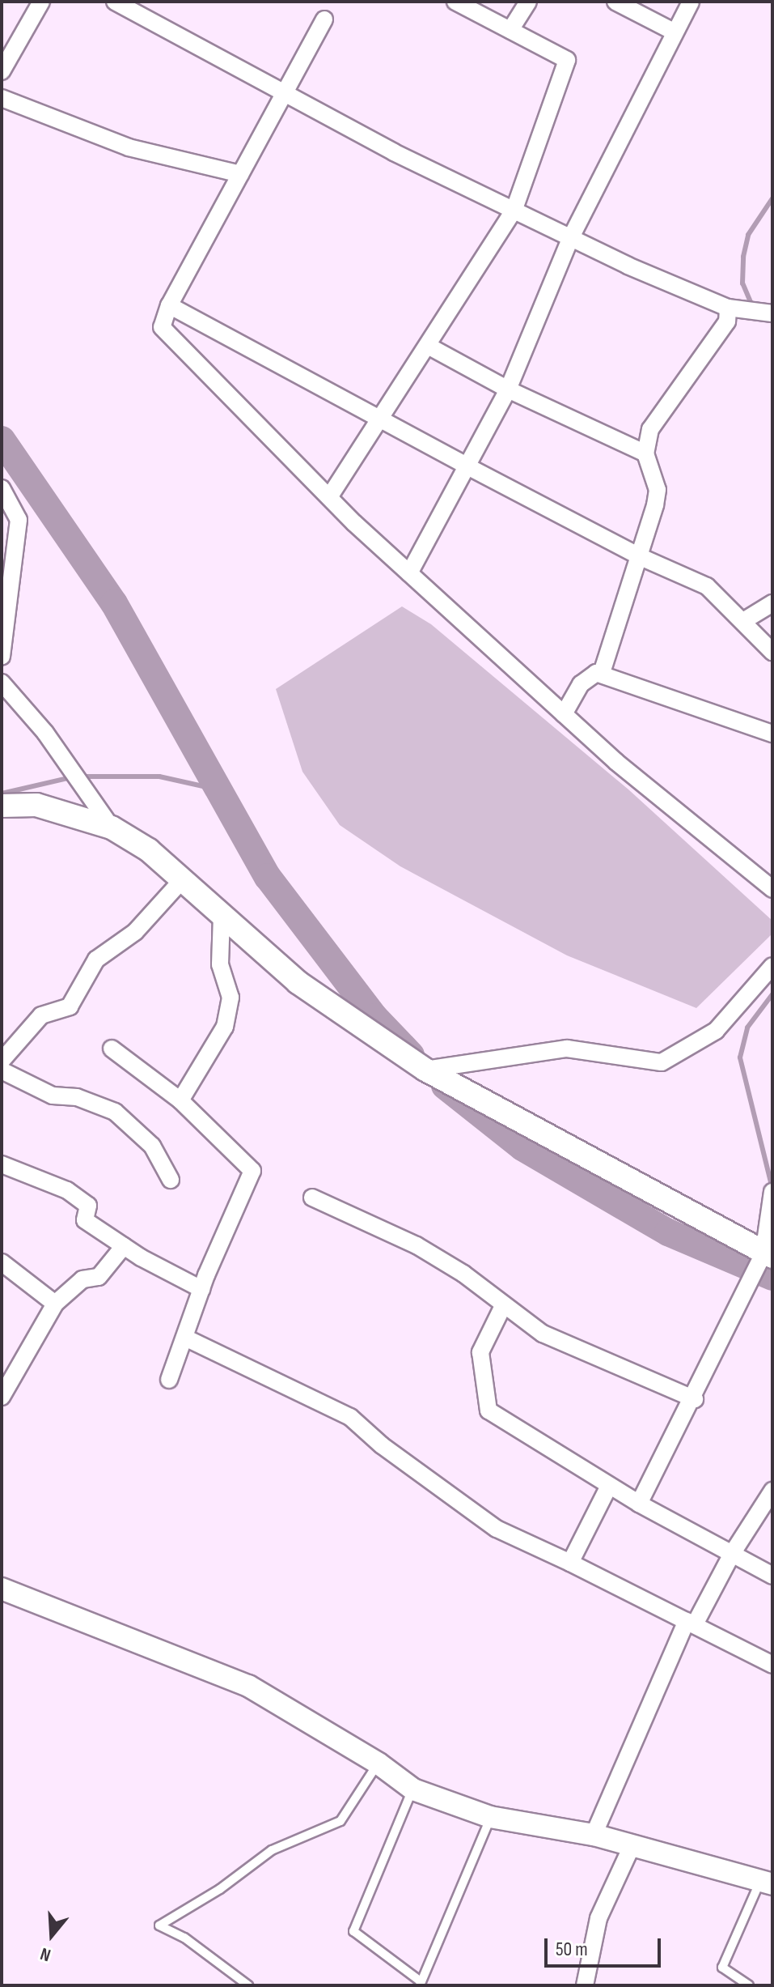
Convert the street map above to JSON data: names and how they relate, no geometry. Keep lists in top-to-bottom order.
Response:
{
  "scale_bar": "50 m",
  "north": "bottom"
}
